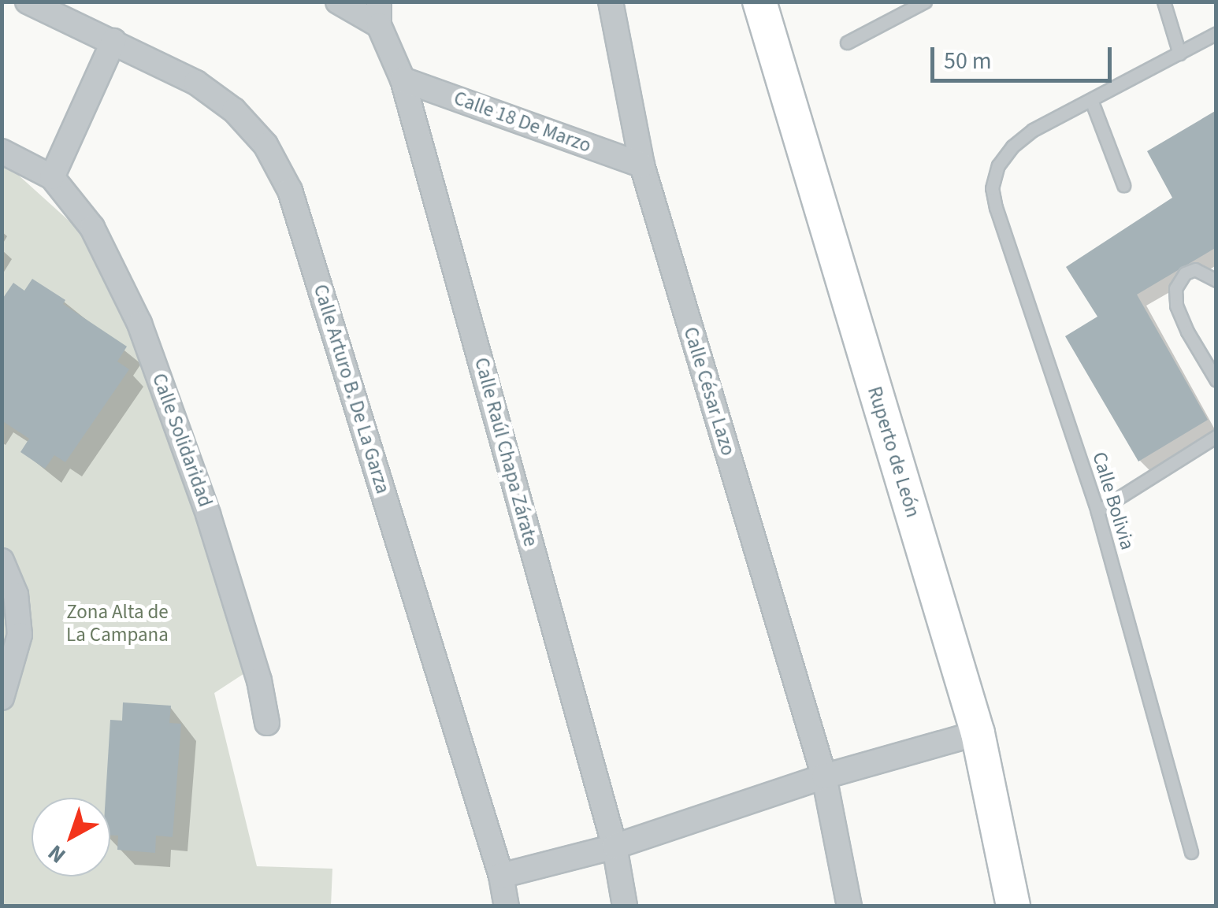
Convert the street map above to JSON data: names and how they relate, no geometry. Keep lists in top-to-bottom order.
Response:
{
  "streets": {
    "street": [
      "Calle 18 De Marzo",
      "Calle Arturo B. De La Garza",
      "Calle César Lazo",
      "Calle Solidaridad",
      "Calle Raúl Chapa Zárate",
      "Ruperto de León"
    ],
    "lane": ["Calle Bolivia"]
  },
  "crossings": [
    ["Calle 18 De Marzo", "Calle César Lazo"],
    ["Calle 18 De Marzo", "Calle Raúl Chapa Zárate"]
  ],
  "parks": ["Zona Alta de La Campana"],
  "scale_bar": "50 m",
  "north": "bottom left"
}
